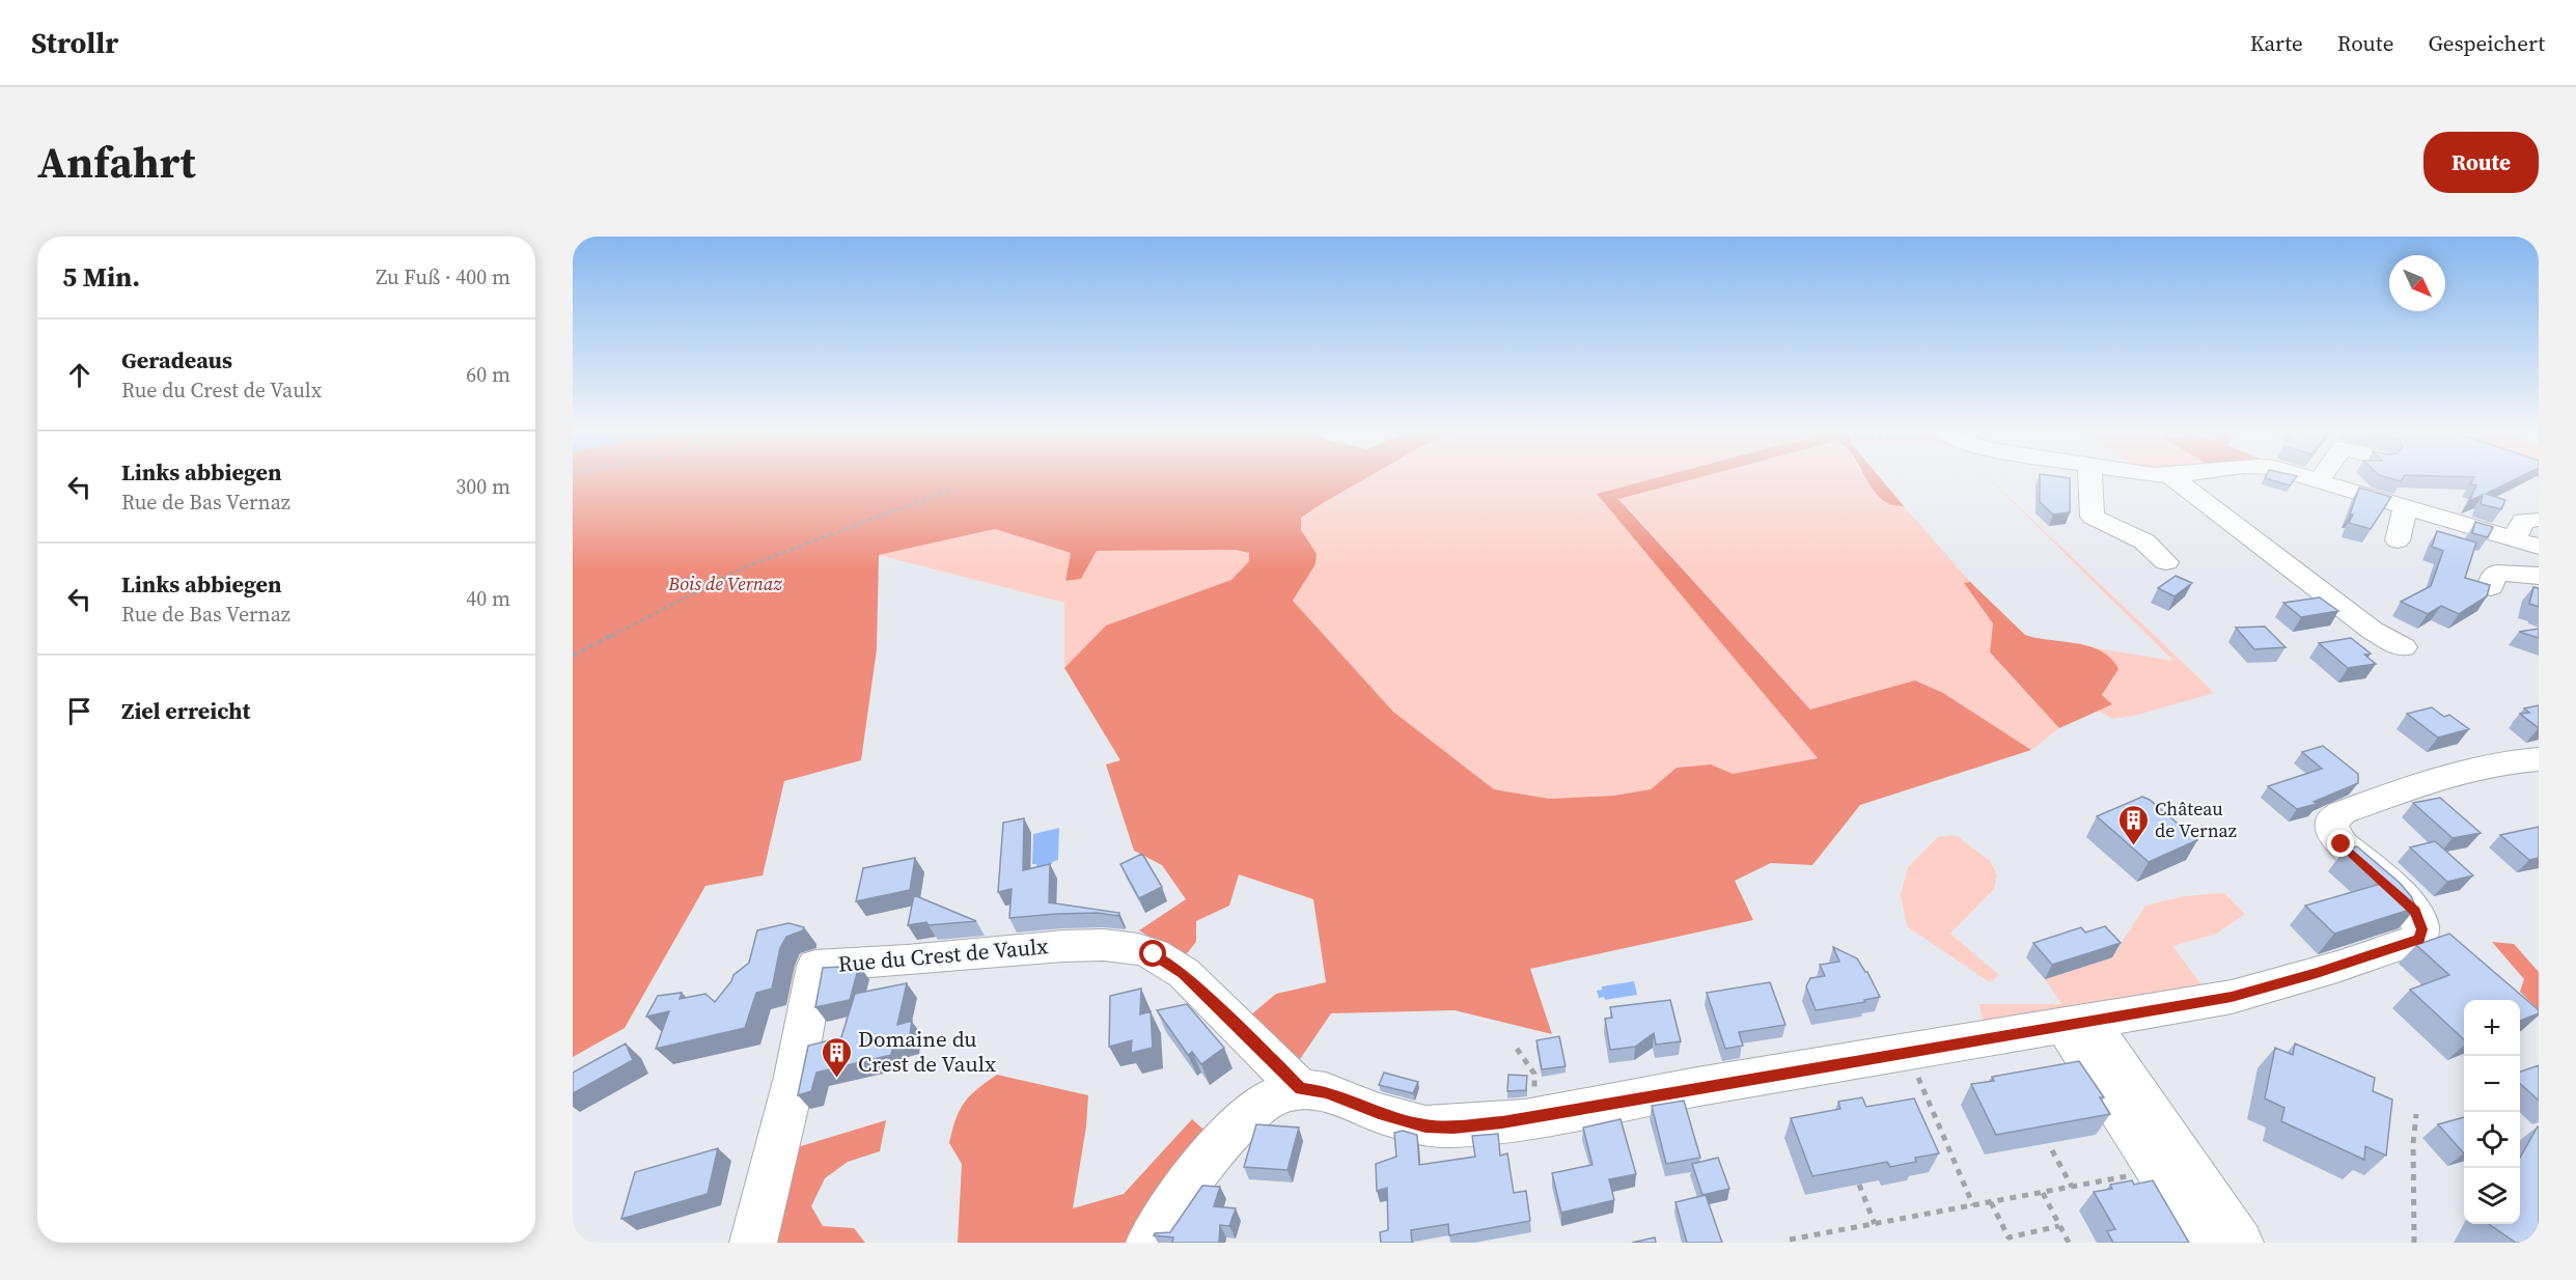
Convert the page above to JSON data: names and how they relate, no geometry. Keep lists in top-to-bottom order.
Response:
{
  "streets": {
    "street": ["Rue du Crest de Vaulx"]
  },
  "parks": ["Bois de Vernaz"],
  "places": {
    "building": ["Château de Vernaz", "Domaine du Crest de Vaulx"]
  },
  "north": "bottom right",
  "page": {
    "header": "Strollr",
    "nav": ["Karte", "Route", "Gespeichert"],
    "title": "Anfahrt",
    "buttons": "Route",
    "heading": ["5 Min.", "Zu Fuß · 400 m"],
    "list": [
      ["Geradeaus", "Rue du Crest de Vaulx", "60 m"],
      ["Links abbiegen", "Rue de Bas Vernaz", "300 m"],
      ["Links abbiegen", "Rue de Bas Vernaz", "40 m"],
      "Ziel erreicht"
    ],
    "map_buttons": ["+", "−"]
  }
}
